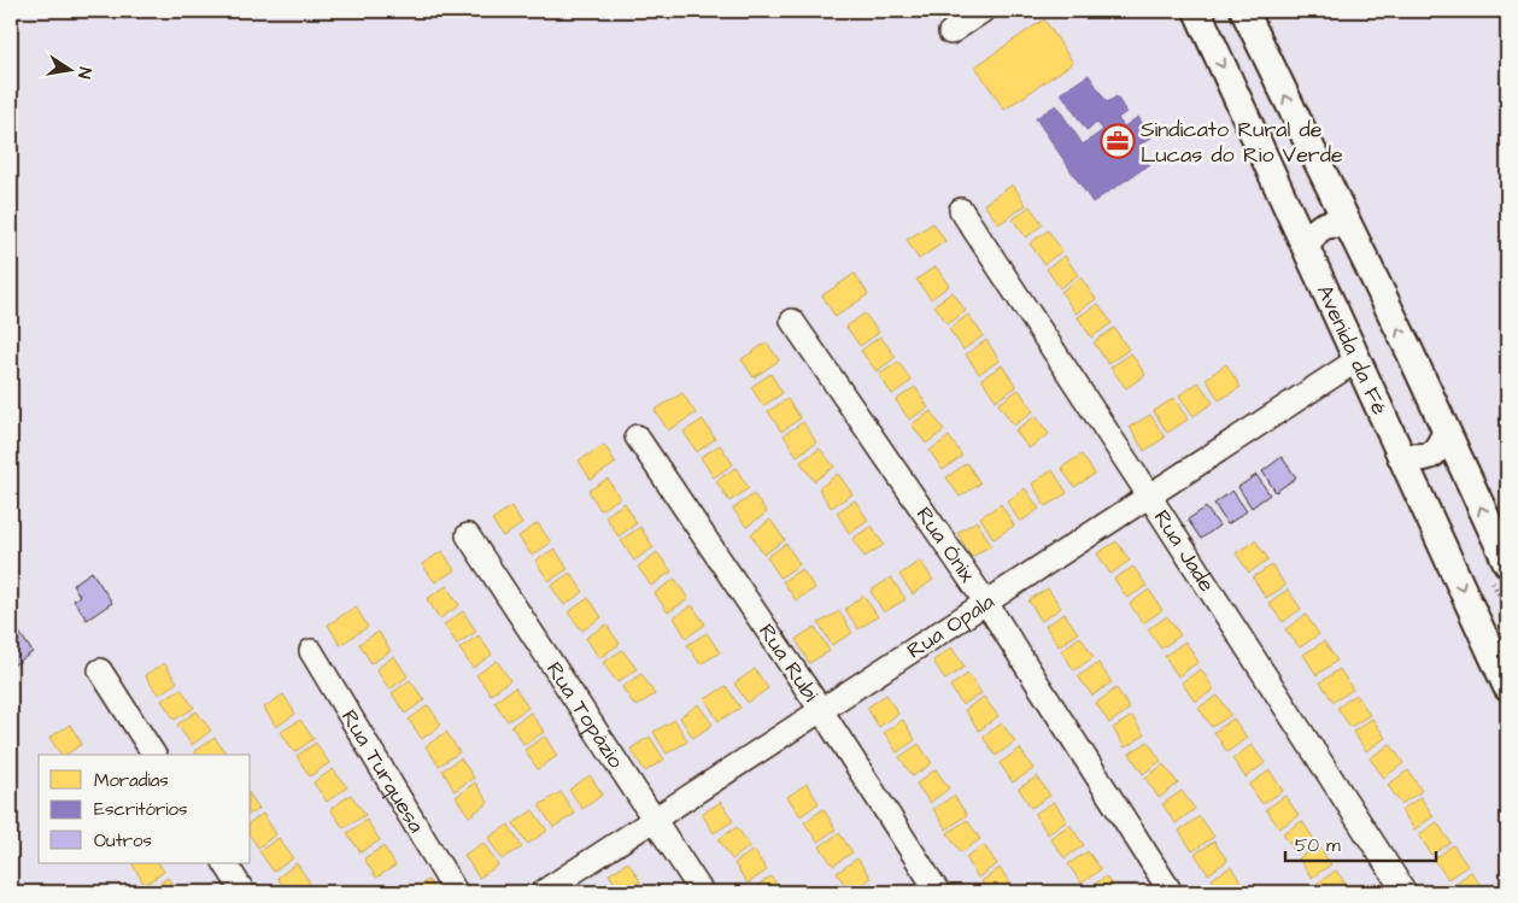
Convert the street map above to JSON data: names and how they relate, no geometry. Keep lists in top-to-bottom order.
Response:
{
  "streets": {
    "main road": ["Avenida da Fé"],
    "street": [
      "Rua Ónix",
      "Rua Jade",
      "Rua Opala",
      "Rua Rubi",
      "Rua Topázio",
      "Rua Turquesa"
    ]
  },
  "crossings": [
    ["Avenida da Fé", "Rua Opala"],
    ["Rua Ónix", "Rua Opala"],
    ["Rua Jade", "Rua Opala"],
    ["Rua Opala", "Rua Rubi"],
    ["Rua Opala", "Rua Topázio"]
  ],
  "places": {
    "office": ["Sindicato Rural de Lucas do Rio Verde"]
  },
  "legend": ["Moradias", "Escritórios", "Outros"],
  "scale_bar": "50 m",
  "north": "right"
}
